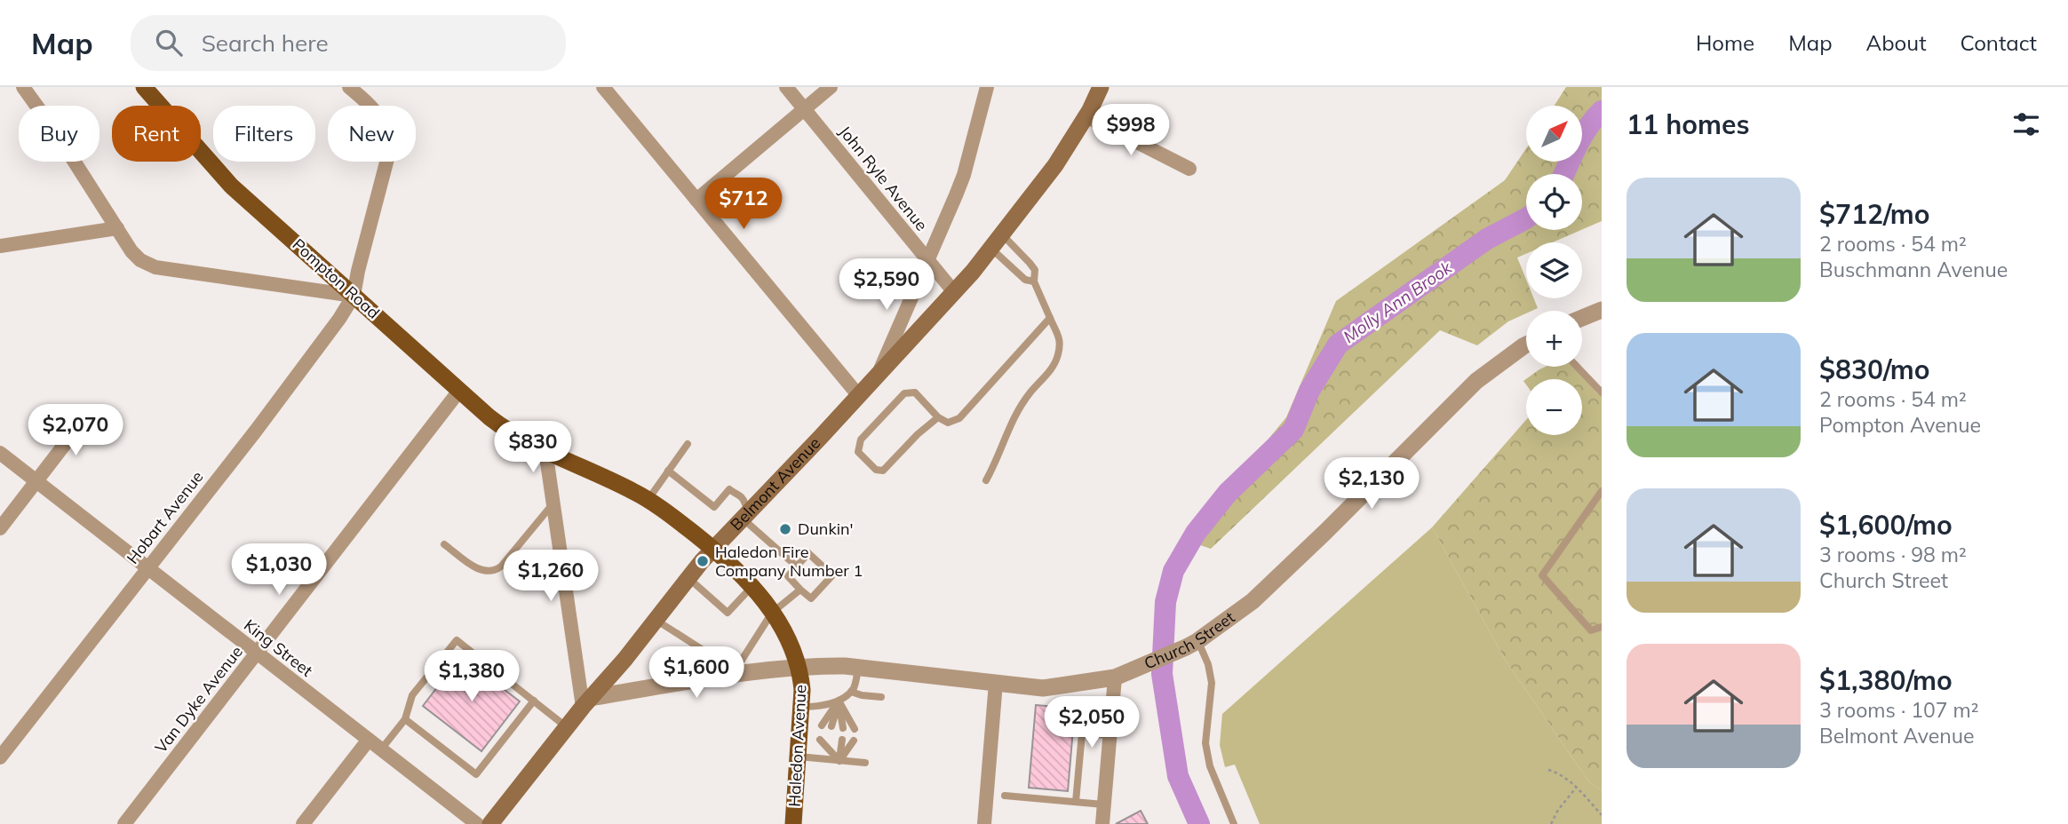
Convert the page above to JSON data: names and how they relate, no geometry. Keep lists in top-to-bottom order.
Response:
{
  "streets": {
    "main road": ["Pompton Road", "Belmont Avenue", "Haledon Avenue"],
    "street": [
      "John Ryle Avenue",
      "Hobart Avenue",
      "Church Street",
      "King Street",
      "Van Dyke Avenue"
    ]
  },
  "crossings": [
    ["John Ryle Avenue", "Belmont Avenue"],
    ["Pompton Road", "Hobart Avenue"],
    ["Pompton Road", "Van Dyke Avenue"],
    ["Pompton Road", "Haledon Avenue"],
    ["Belmont Avenue", "Church Street"],
    ["Belmont Avenue", "Haledon Avenue"],
    ["Hobart Avenue", "King Street"],
    ["Church Street", "Haledon Avenue"],
    ["King Street", "Van Dyke Avenue"]
  ],
  "water": ["Molly Ann Brook"],
  "places": ["Dunkin'", "Haledon Fire Company Number 1"],
  "north": "top right",
  "page": {
    "header": "Map",
    "search": "Search here",
    "nav": [
      "Home",
      "Map",
      "About",
      "Contact"
    ],
    "heading": "11 homes",
    "price": [
      "$998",
      "$712",
      "$2,590",
      "$2,070",
      "$830",
      "$2,130",
      "$1,030",
      "$1,260",
      "$1,600",
      "$1,380",
      "$2,050"
    ],
    "map_buttons": ["+", "−"],
    "chip": [
      "Buy",
      "Rent",
      "Filters",
      "New"
    ],
    "list": [
      {
        "name": "$712/mo",
        "note": "2 rooms · 54 m² · Buschmann Avenue"
      },
      {
        "name": "$830/mo",
        "note": "2 rooms · 54 m² · Pompton Avenue"
      },
      {
        "name": "$1,600/mo",
        "note": "3 rooms · 98 m² · Church Street"
      },
      {
        "name": "$1,380/mo",
        "note": "3 rooms · 107 m² · Belmont Avenue"
      }
    ]
  }
}
